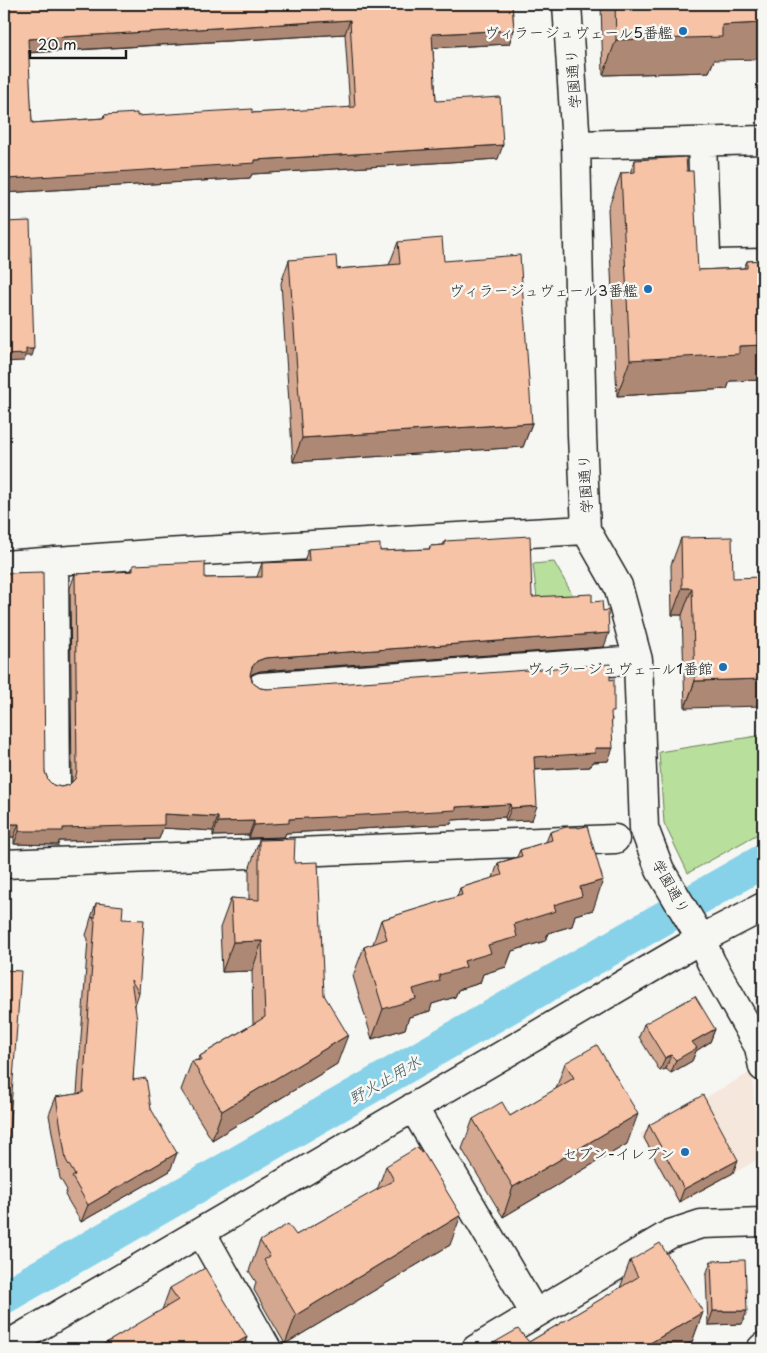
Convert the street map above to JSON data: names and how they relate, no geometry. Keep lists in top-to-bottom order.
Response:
{
  "streets": {
    "street": ["学園通り"]
  },
  "water": ["野火止用水"],
  "places": [
    "ヴィラージュヴェール5番艦",
    "ヴィラージュヴェール3番艦",
    "ヴィラージュヴェール1番館",
    "セブン-イレブン"
  ],
  "scale_bar": "20 m"
}
